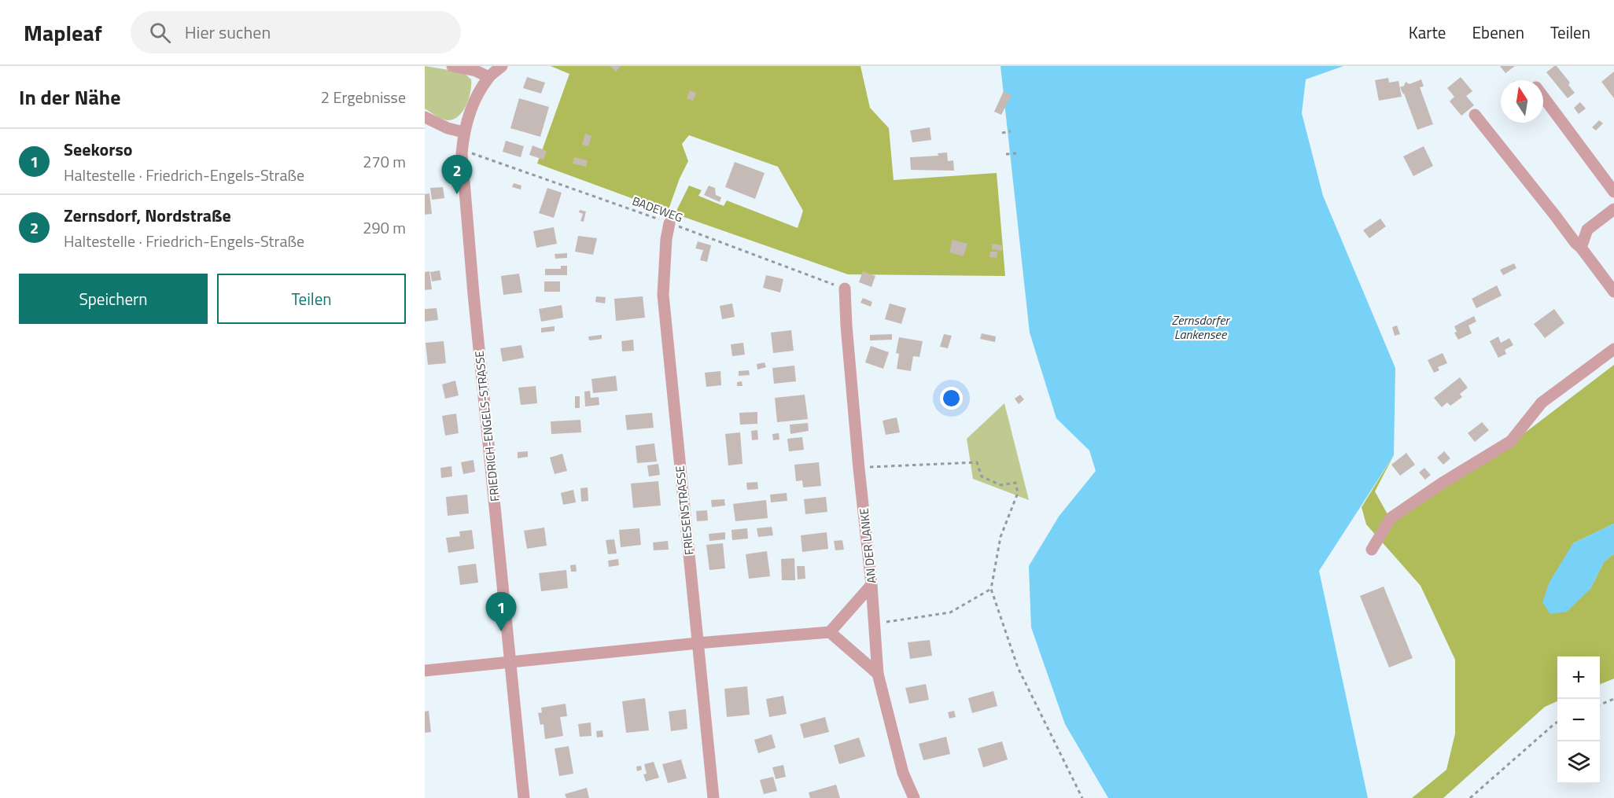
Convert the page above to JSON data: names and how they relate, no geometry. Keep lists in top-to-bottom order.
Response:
{
  "streets": {
    "street": ["FRIEDRICH-ENGELS-STRASSE", "FRIESENSTRASSE", "AN DER LANKE"],
    "path": ["BADEWEG"]
  },
  "crossings": [
    ["BADEWEG", "FRIEDRICH-ENGELS-STRASSE"],
    ["BADEWEG", "FRIESENSTRASSE"],
    ["BADEWEG", "AN DER LANKE"]
  ],
  "water": ["Zernsdorfer Lankensee"],
  "north": "top",
  "page": {
    "header": "Mapleaf",
    "search": "Hier suchen",
    "nav": ["Karte", "Ebenen", "Teilen"],
    "heading": ["In der Nähe", "2 Ergebnisse"],
    "list": [
      {
        "mark": "1",
        "name": "Seekorso",
        "note": "Haltestelle · Friedrich-Engels-Straße",
        "value": "270 m"
      },
      {
        "mark": "2",
        "name": "Zernsdorf, Nordstraße",
        "note": "Haltestelle · Friedrich-Engels-Straße",
        "value": "290 m"
      }
    ],
    "pins": ["2", "1"],
    "buttons": ["Speichern", "Teilen"],
    "map_buttons": ["+", "−"]
  }
}
